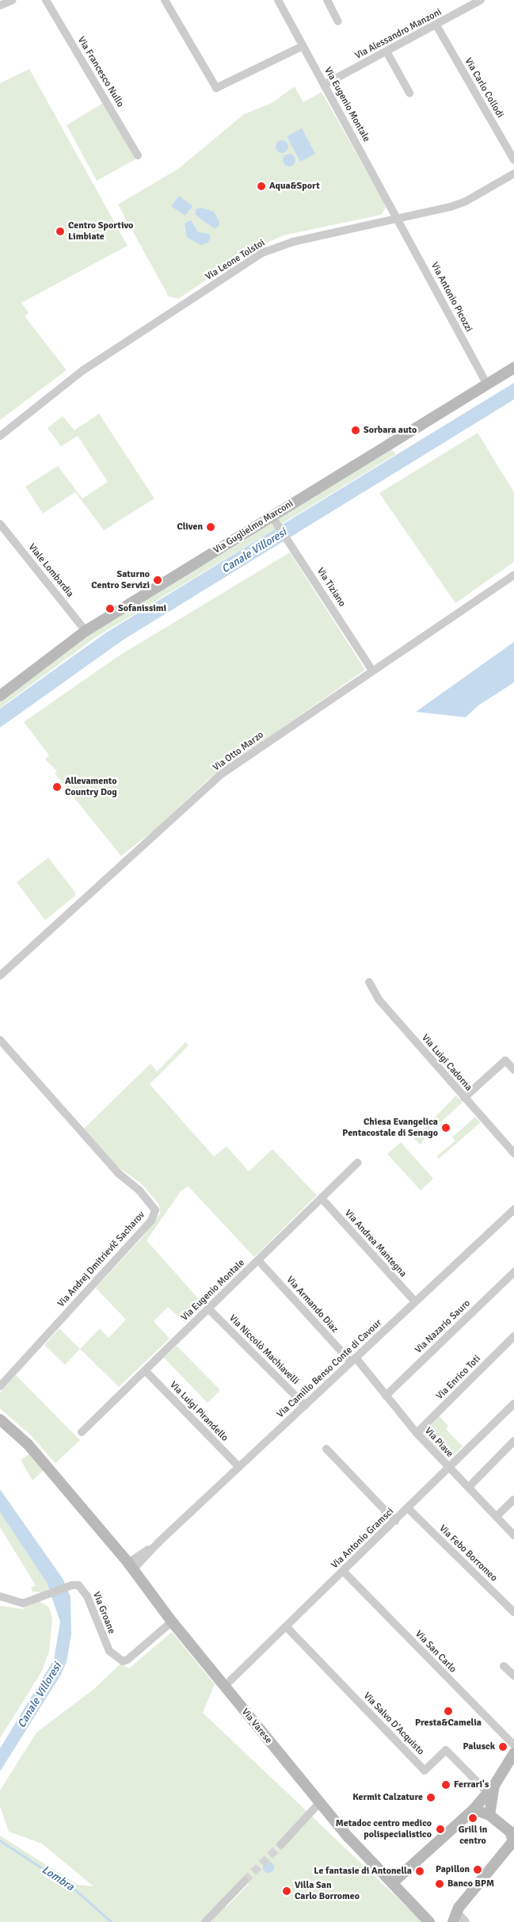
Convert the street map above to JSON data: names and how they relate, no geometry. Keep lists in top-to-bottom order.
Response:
{
  "streets": {
    "street": [
      "Via Alessandro Manzoni",
      "Via Francesco Nullo",
      "Via Carlo Collodi",
      "Via Eugenio Montale",
      "Via Leone Tolstoi",
      "Via Antonio Picozzi",
      "Via Guglielmo Marconi",
      "Viale Lombardia",
      "Via Tiziano",
      "Via Otto Marzo",
      "Via Luigi Cadorna",
      "Via Andrea Mantegna",
      "Via Andrej Dmitrievič Sacharov",
      "Via Armando Diaz",
      "Via Nazario Sauro",
      "Via Niccolò Machiavelli",
      "Via Camillo Benso Conte di Cavour",
      "Via Enrico Toti",
      "Via Luigi Pirandello",
      "Via Piave",
      "Via Antonio Gramsci",
      "Via Febo Borromeo",
      "Via Groane",
      "Via San Carlo",
      "Via Salvo D'Acquisto",
      "Via Varese"
    ]
  },
  "crossings": [
    ["Via Alessandro Manzoni", "Via Carlo Collodi"],
    ["Via Alessandro Manzoni", "Via Eugenio Montale"],
    ["Via Eugenio Montale", "Via Leone Tolstoi"],
    ["Via Eugenio Montale", "Via Antonio Picozzi"],
    ["Via Eugenio Montale", "Via Andrea Mantegna"],
    ["Via Eugenio Montale", "Via Armando Diaz"],
    ["Via Eugenio Montale", "Via Niccolò Machiavelli"],
    ["Via Eugenio Montale", "Via Luigi Pirandello"],
    ["Via Leone Tolstoi", "Via Antonio Picozzi"],
    ["Via Antonio Picozzi", "Via Guglielmo Marconi"],
    ["Via Guglielmo Marconi", "Viale Lombardia"],
    ["Via Guglielmo Marconi", "Via Tiziano"],
    ["Via Tiziano", "Via Otto Marzo"],
    ["Via Andrea Mantegna", "Via Camillo Benso Conte di Cavour"],
    ["Via Armando Diaz", "Via Camillo Benso Conte di Cavour"],
    ["Via Armando Diaz", "Via Piave"],
    ["Via Nazario Sauro", "Via Piave"],
    ["Via Niccolò Machiavelli", "Via Camillo Benso Conte di Cavour"],
    ["Via Camillo Benso Conte di Cavour", "Via Luigi Pirandello"],
    ["Via Camillo Benso Conte di Cavour", "Via Piave"],
    ["Via Camillo Benso Conte di Cavour", "Via Varese"],
    ["Via Enrico Toti", "Via Piave"],
    ["Via Piave", "Via Antonio Gramsci"],
    ["Via Antonio Gramsci", "Via Febo Borromeo"],
    ["Via Antonio Gramsci", "Via San Carlo"],
    ["Via Antonio Gramsci", "Via Salvo D'Acquisto"],
    ["Via Antonio Gramsci", "Via Varese"],
    ["Via Groane", "Via Varese"]
  ],
  "water": ["Canale Villoresi", "Lombra"],
  "places": [
    "Aqua&Sport",
    "Centro Sportivo Limbiate",
    "Sorbara auto",
    "Cliven",
    "Saturno Centro Servizi",
    "Sofanissimi",
    "Allevamento Country Dog",
    "Chiesa Evangelica Pentacostale di Senago",
    "Presta&Camelia",
    "Palusck",
    "Ferrari's",
    "Kermit Calzature",
    "Grill in centro",
    "Metadoc centro medico polispecialistico",
    "Papillon",
    "Le fantasie di Antonella",
    "Banco BPM",
    "Villa San Carlo Borromeo"
  ]
}
